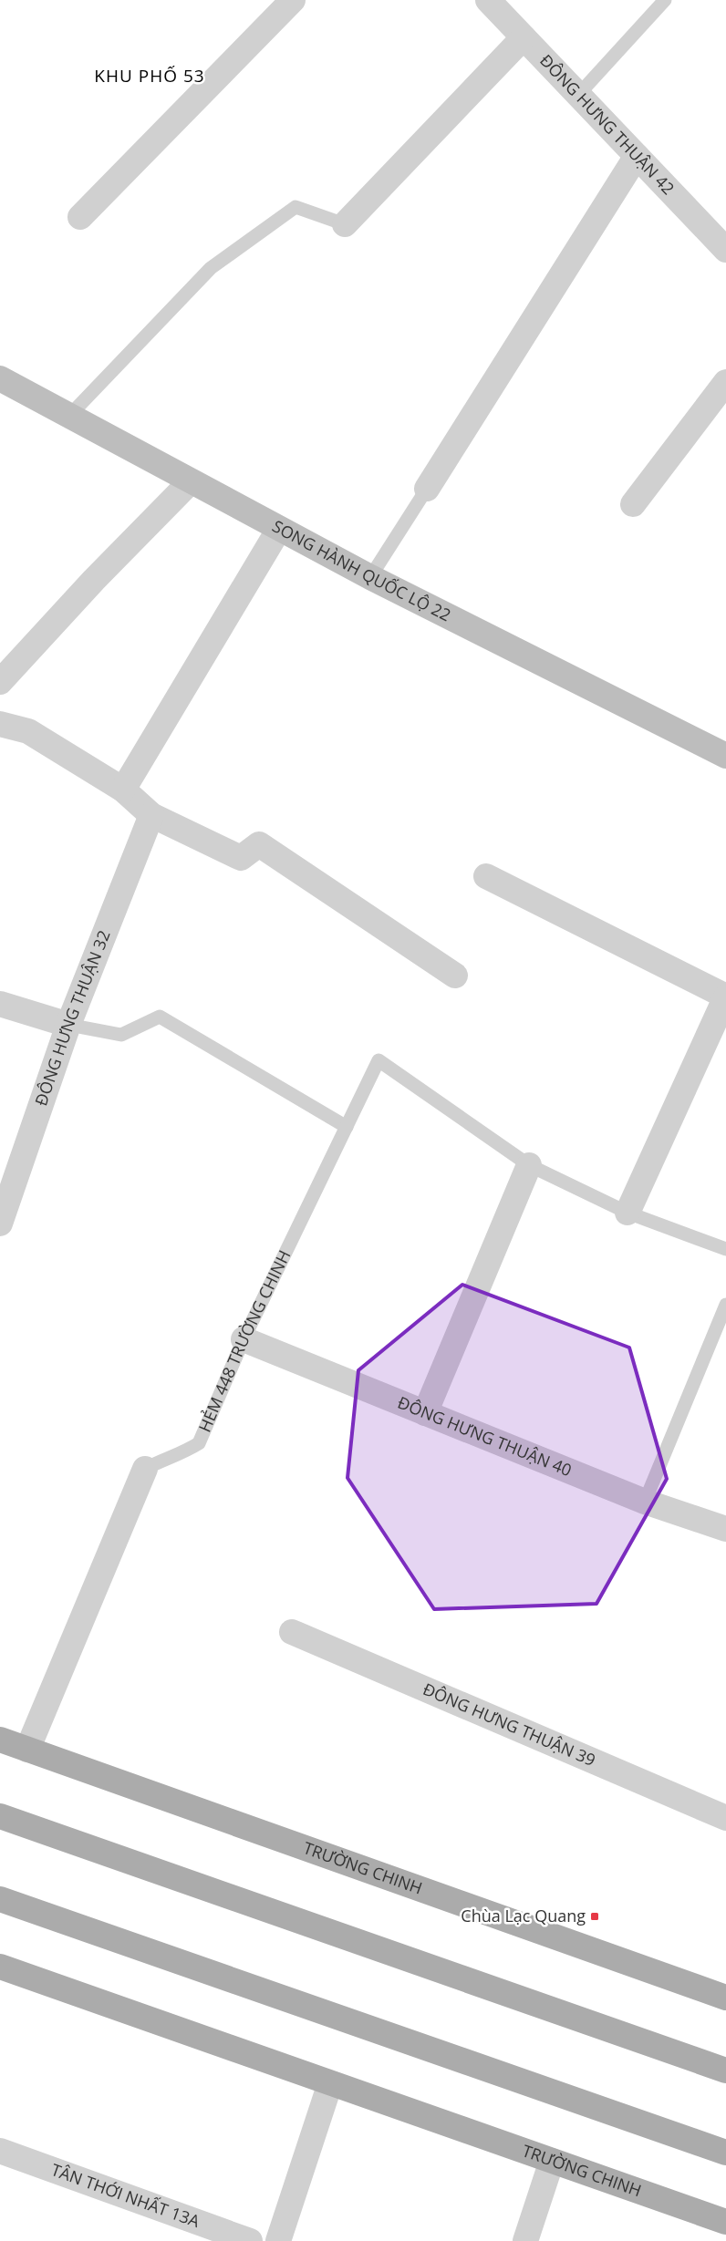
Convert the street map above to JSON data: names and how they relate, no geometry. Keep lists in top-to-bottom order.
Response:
{
  "streets": {
    "main road": ["TRƯỜNG CHINH"],
    "street": [
      "ĐÔNG HƯNG THUẬN 42",
      "SONG HÀNH QUỐC LỘ 22",
      "ĐÔNG HƯNG THUẬN 32",
      "HẺM 448 TRƯỜNG CHINH",
      "ĐÔNG HƯNG THUẬN 40",
      "ĐÔNG HƯNG THUẬN 39",
      "TÂN THỚI NHẤT 13A"
    ]
  },
  "crossings": [
    ["HẺM 448 TRƯỜNG CHINH", "ĐÔNG HƯNG THUẬN 40"],
    ["HẺM 448 TRƯỜNG CHINH", "TRƯỜNG CHINH"]
  ],
  "districts": ["KHU PHỐ 53"],
  "places": {
    "transit": ["Chùa Lạc Quang"]
  }
}
